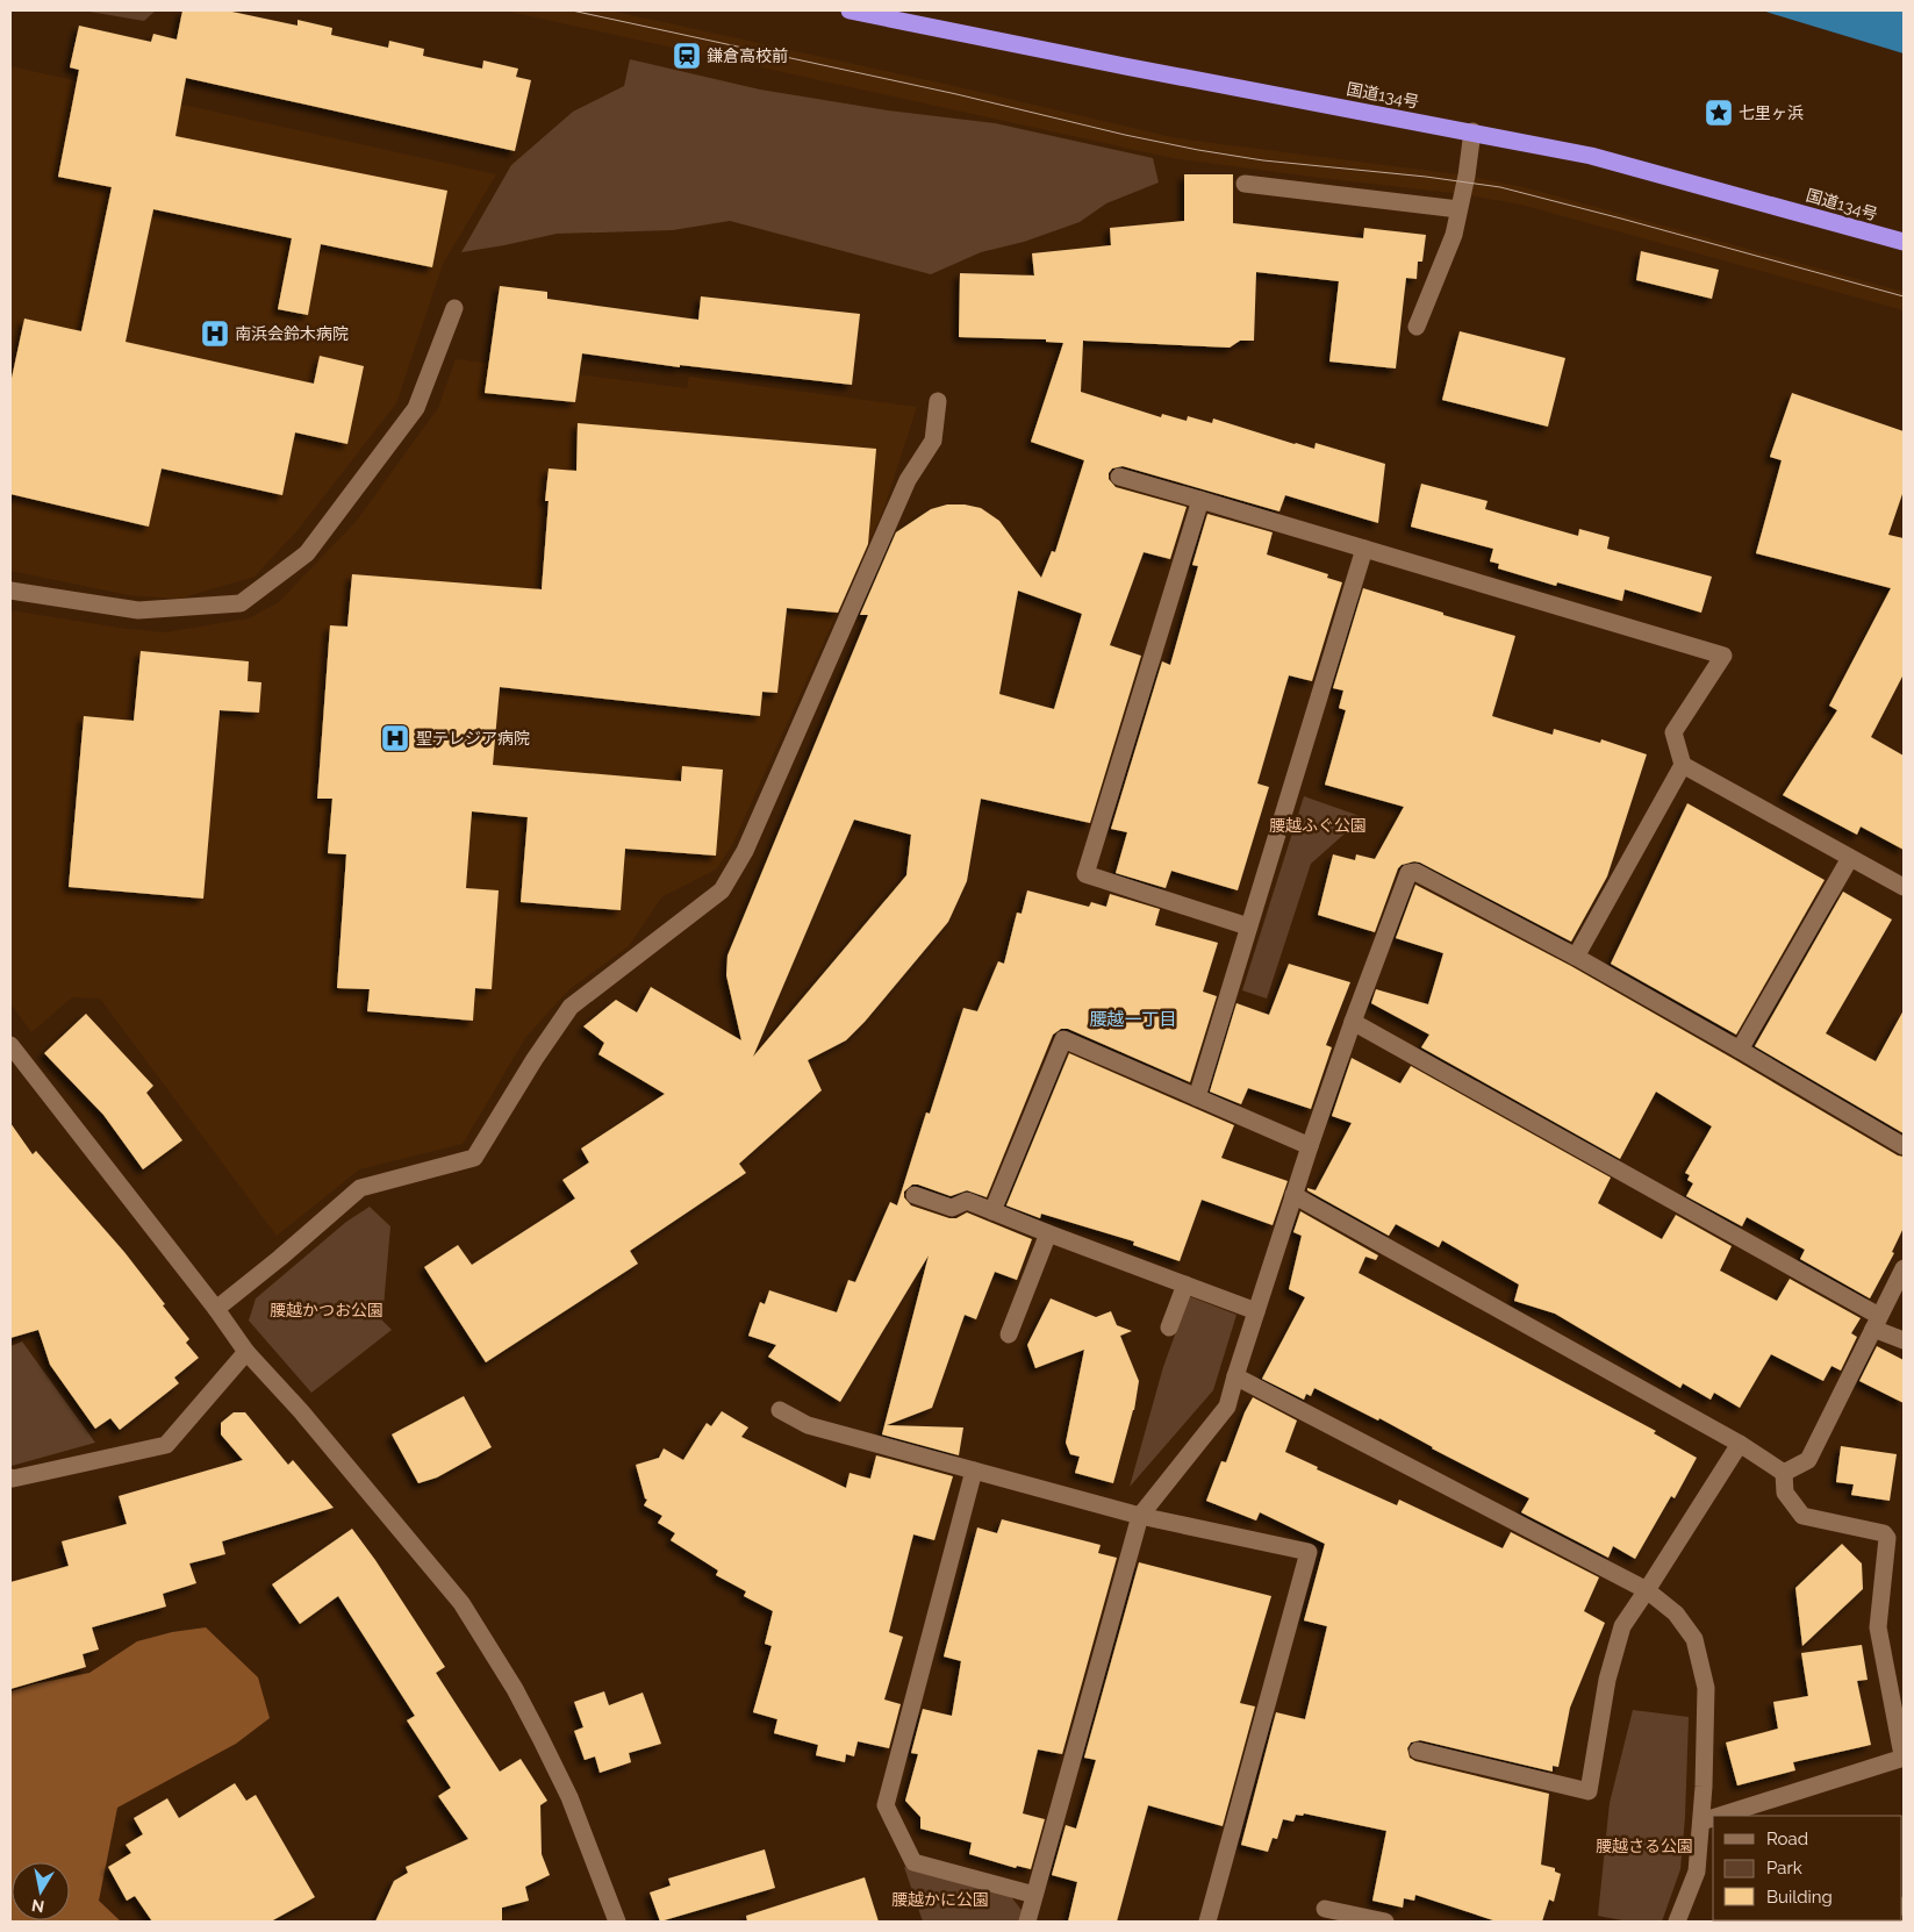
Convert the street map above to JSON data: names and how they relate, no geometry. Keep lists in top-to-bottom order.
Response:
{
  "streets": {
    "highway": ["国道134号"]
  },
  "districts": ["腰越一丁目"],
  "parks": [
    "腰越ふぐ公園",
    "腰越かつお公園",
    "腰越さる公園",
    "腰越かに公園"
  ],
  "places": {
    "station": ["鎌倉高校前"],
    "place": ["七里ヶ浜"],
    "hospital": ["南浜会鈴木病院", "聖テレジア病院"]
  },
  "legend": ["Road", "Park", "Building"],
  "north": "bottom"
}
